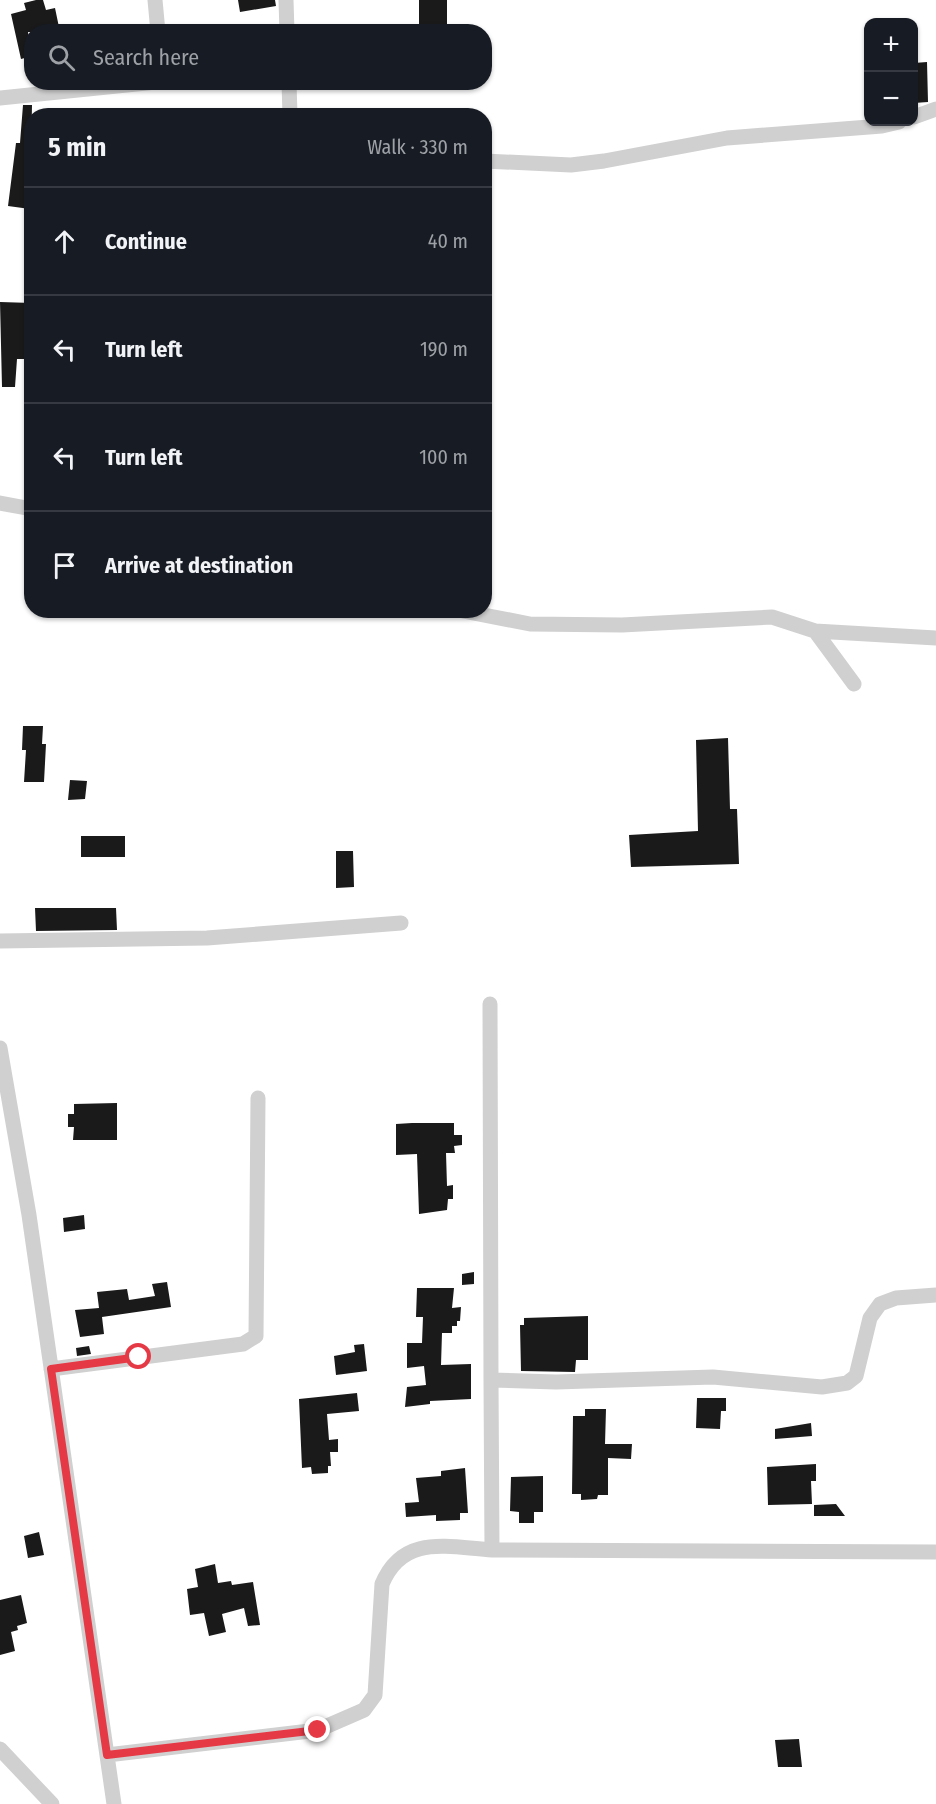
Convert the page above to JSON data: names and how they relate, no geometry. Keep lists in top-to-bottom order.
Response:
{
  "page": {
    "map_buttons": ["+", "−"],
    "search": "Search here",
    "heading": ["5 min", "Walk · 330 m"],
    "list": [
      ["Continue", "40 m"],
      ["Turn left", "190 m"],
      ["Turn left", "100 m"],
      "Arrive at destination"
    ]
  }
}
